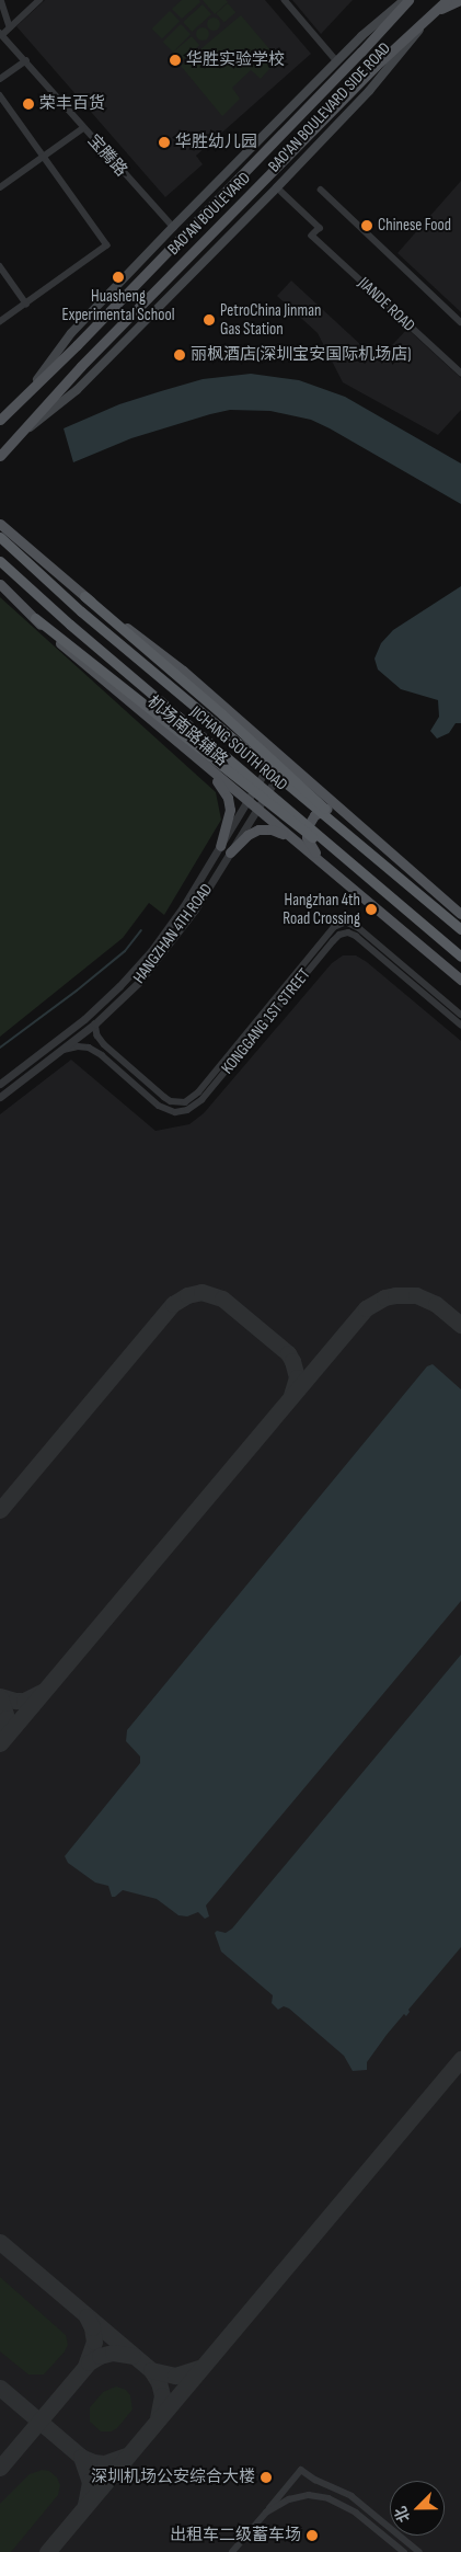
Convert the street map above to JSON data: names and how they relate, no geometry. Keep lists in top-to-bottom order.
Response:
{
  "streets": {
    "highway": ["JICHANG SOUTH ROAD"],
    "main road": ["BAO'AN BOULEVARD SIDE ROAD", "BAO'AN BOULEVARD", "机场南路辅路"],
    "street": [
      "宝腾路",
      "JIANDE ROAD",
      "HANGZHAN 4TH ROAD",
      "KONGGANG 1ST STREET"
    ]
  },
  "crossings": [
    ["BAO'AN BOULEVARD SIDE ROAD", "宝腾路"],
    ["BAO'AN BOULEVARD SIDE ROAD", "BAO'AN BOULEVARD"],
    ["BAO'AN BOULEVARD SIDE ROAD", "JIANDE ROAD"],
    ["机场南路辅路", "HANGZHAN 4TH ROAD"],
    ["HANGZHAN 4TH ROAD", "KONGGANG 1ST STREET"]
  ],
  "places": [
    "华胜实验学校",
    "荣丰百货",
    "华胜幼儿园",
    "Chinese Food",
    "Huasheng Experimental School",
    "PetroChina Jinman Gas Station",
    "丽枫酒店(深圳宝安国际机场店)",
    "Hangzhan 4th Road Crossing",
    "深圳机场公安综合大楼",
    "出租车二级蓄车场"
  ],
  "north": "bottom left"
}
